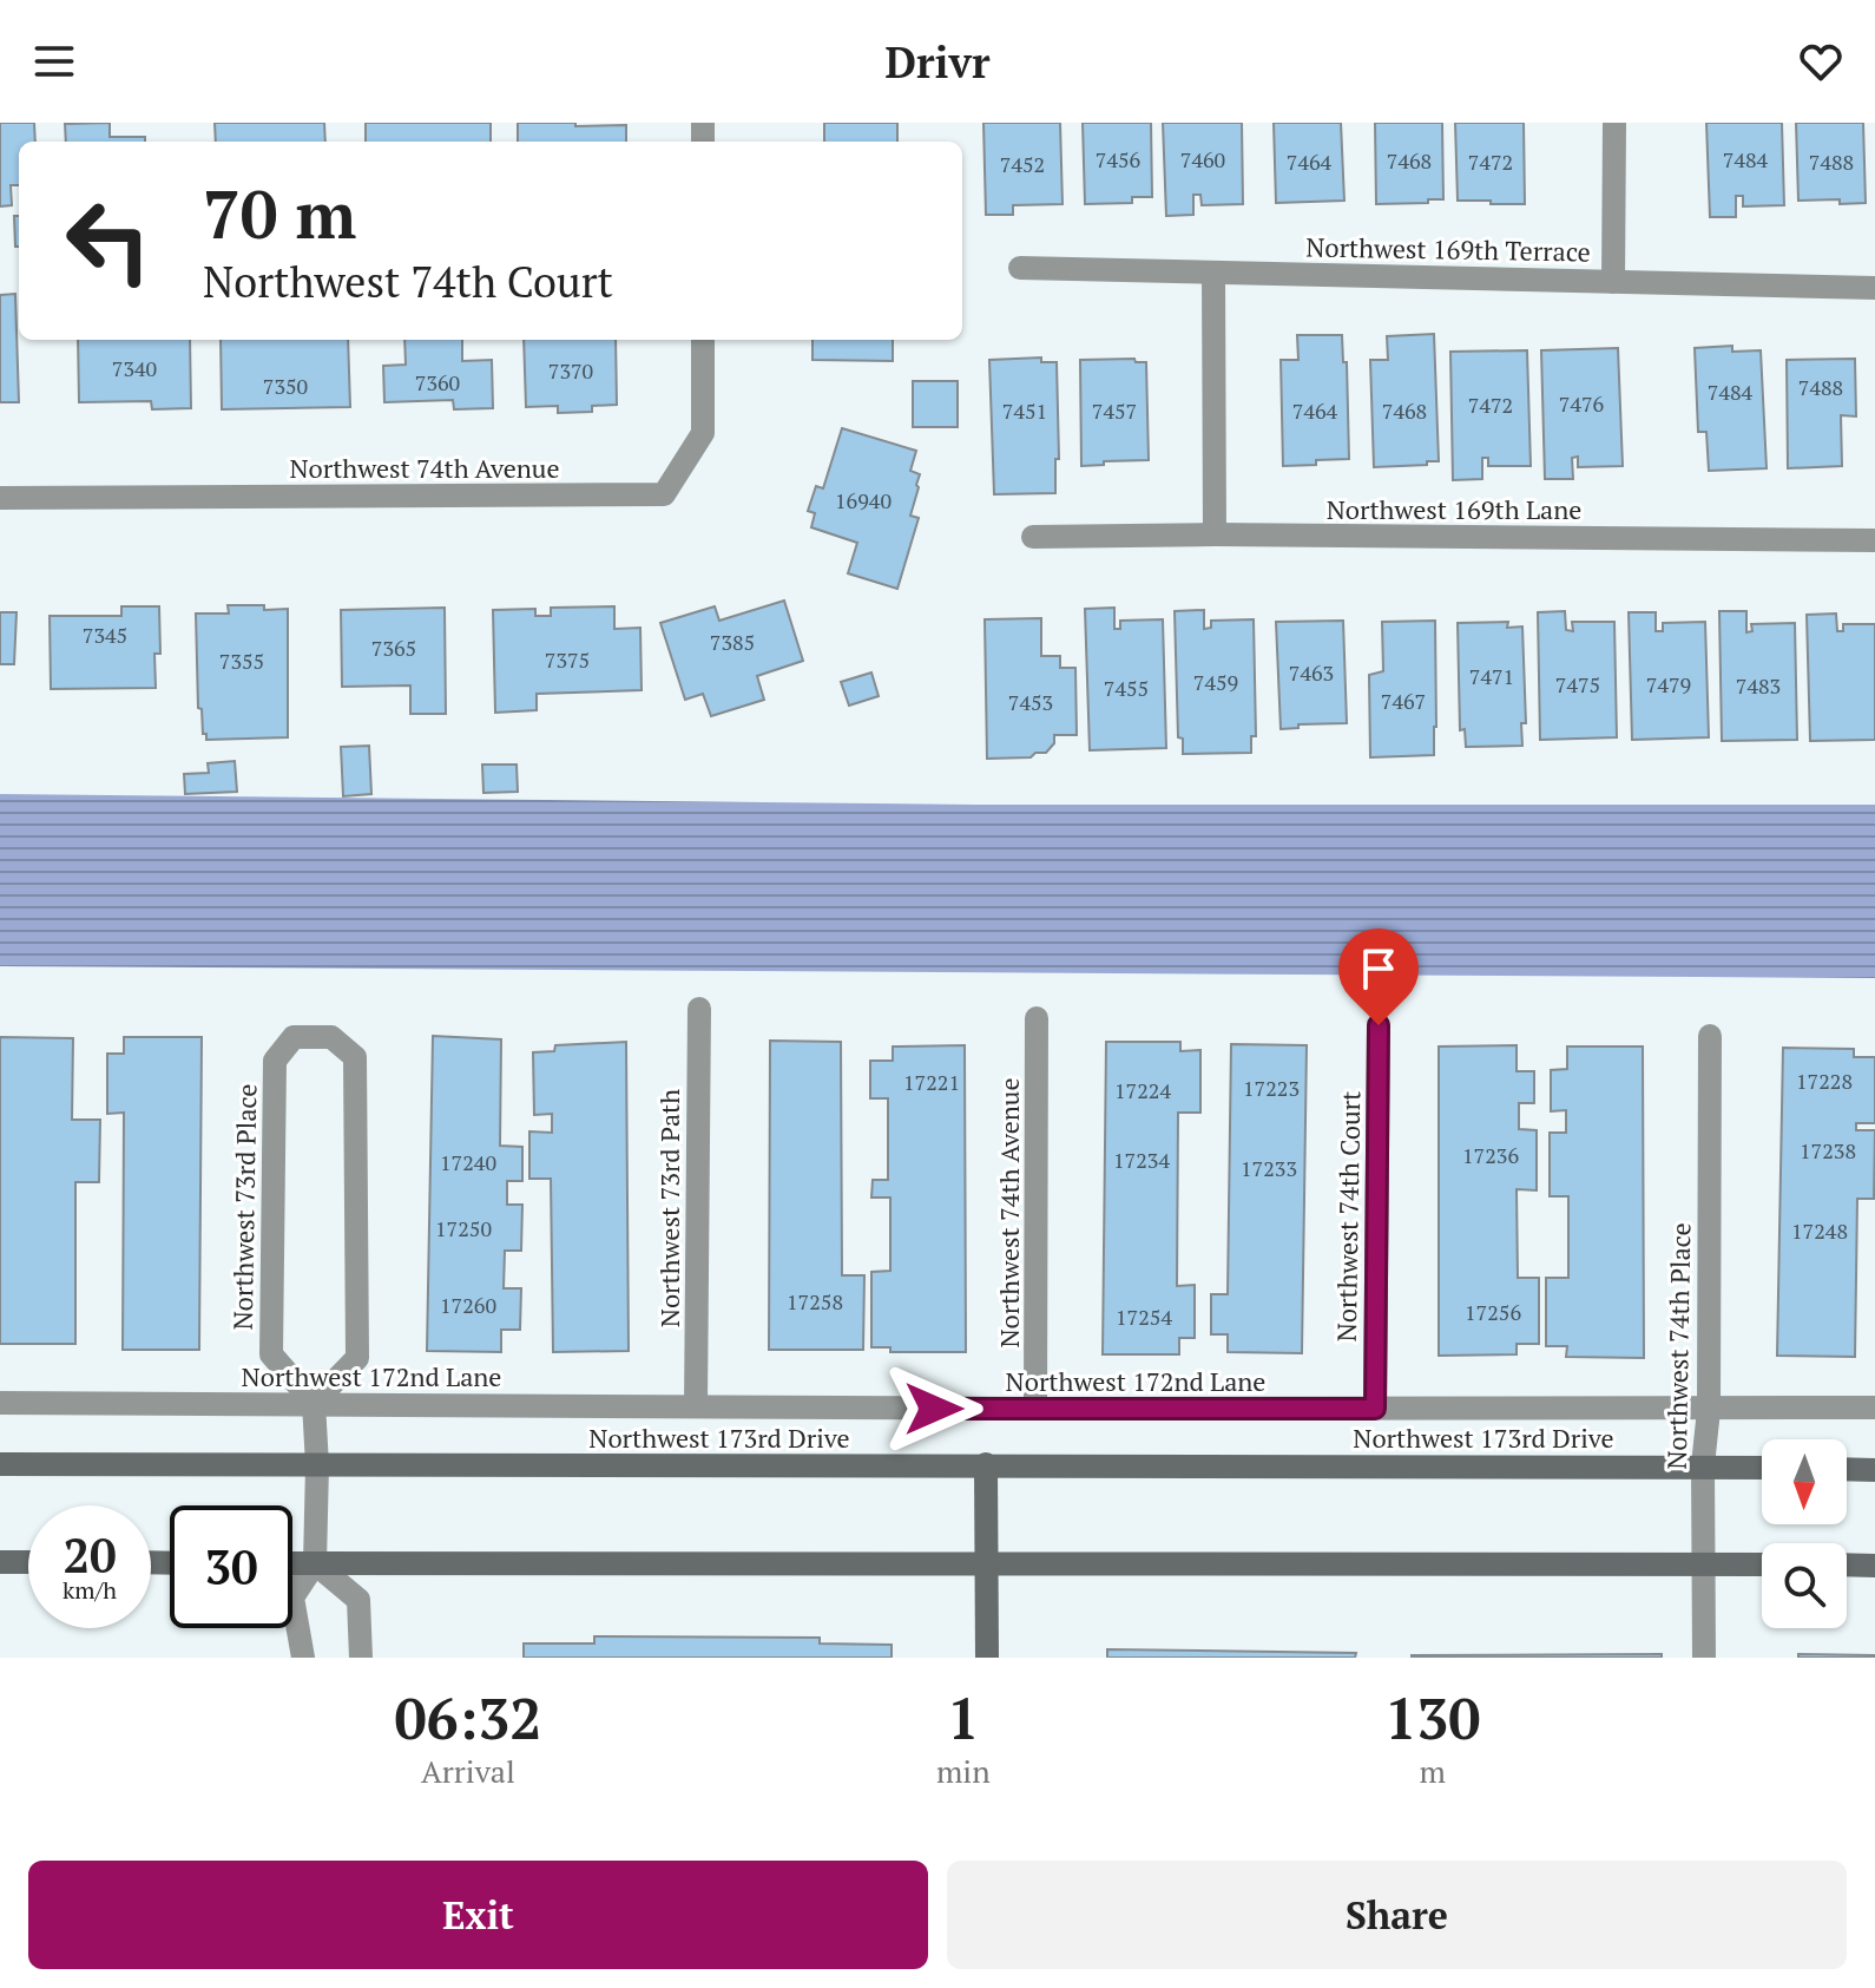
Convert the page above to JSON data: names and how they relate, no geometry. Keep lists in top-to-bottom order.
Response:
{
  "streets": {
    "street": [
      "Northwest 169th Terrace",
      "Northwest 74th Avenue",
      "Northwest 169th Lane",
      "Northwest 73rd Place",
      "Northwest 73rd Path",
      "Northwest 74th Court",
      "Northwest 74th Place",
      "Northwest 172nd Lane",
      "Northwest 173rd Drive"
    ]
  },
  "crossings": [
    ["Northwest 74th Avenue", "Northwest 172nd Lane"],
    ["Northwest 73rd Place", "Northwest 172nd Lane"],
    ["Northwest 73rd Path", "Northwest 172nd Lane"],
    ["Northwest 74th Court", "Northwest 172nd Lane"],
    ["Northwest 74th Place", "Northwest 172nd Lane"],
    ["Northwest 74th Place", "Northwest 173rd Drive"]
  ],
  "house_numbers": [
    "7456",
    "7460",
    "7484",
    "7468",
    "7464",
    "7472",
    "7488",
    "7452",
    "7340",
    "7370",
    "7360",
    "7350",
    "7488",
    "7484",
    "7476",
    "7472",
    "7451",
    "7457",
    "7464",
    "7468",
    "16940",
    "7345",
    "7385",
    "7365",
    "7375",
    "7355",
    "7463",
    "7471",
    "7459",
    "7475",
    "7479",
    "7483",
    "7455",
    "7467",
    "7453",
    "17228",
    "17221",
    "17223",
    "17224",
    "17238",
    "17236",
    "17234",
    "17240",
    "17233",
    "17250",
    "17248",
    "17258",
    "17260",
    "17256",
    "17254"
  ],
  "north": "bottom",
  "page": {
    "header": "Drivr",
    "turn": ["70 m", "Northwest 74th Court"],
    "speed": "20 km/h",
    "limit": "30",
    "eta": [
      "06:32",
      "Arrival",
      "1",
      "min",
      "130",
      "m"
    ],
    "buttons": ["Exit", "Share"]
  }
}
